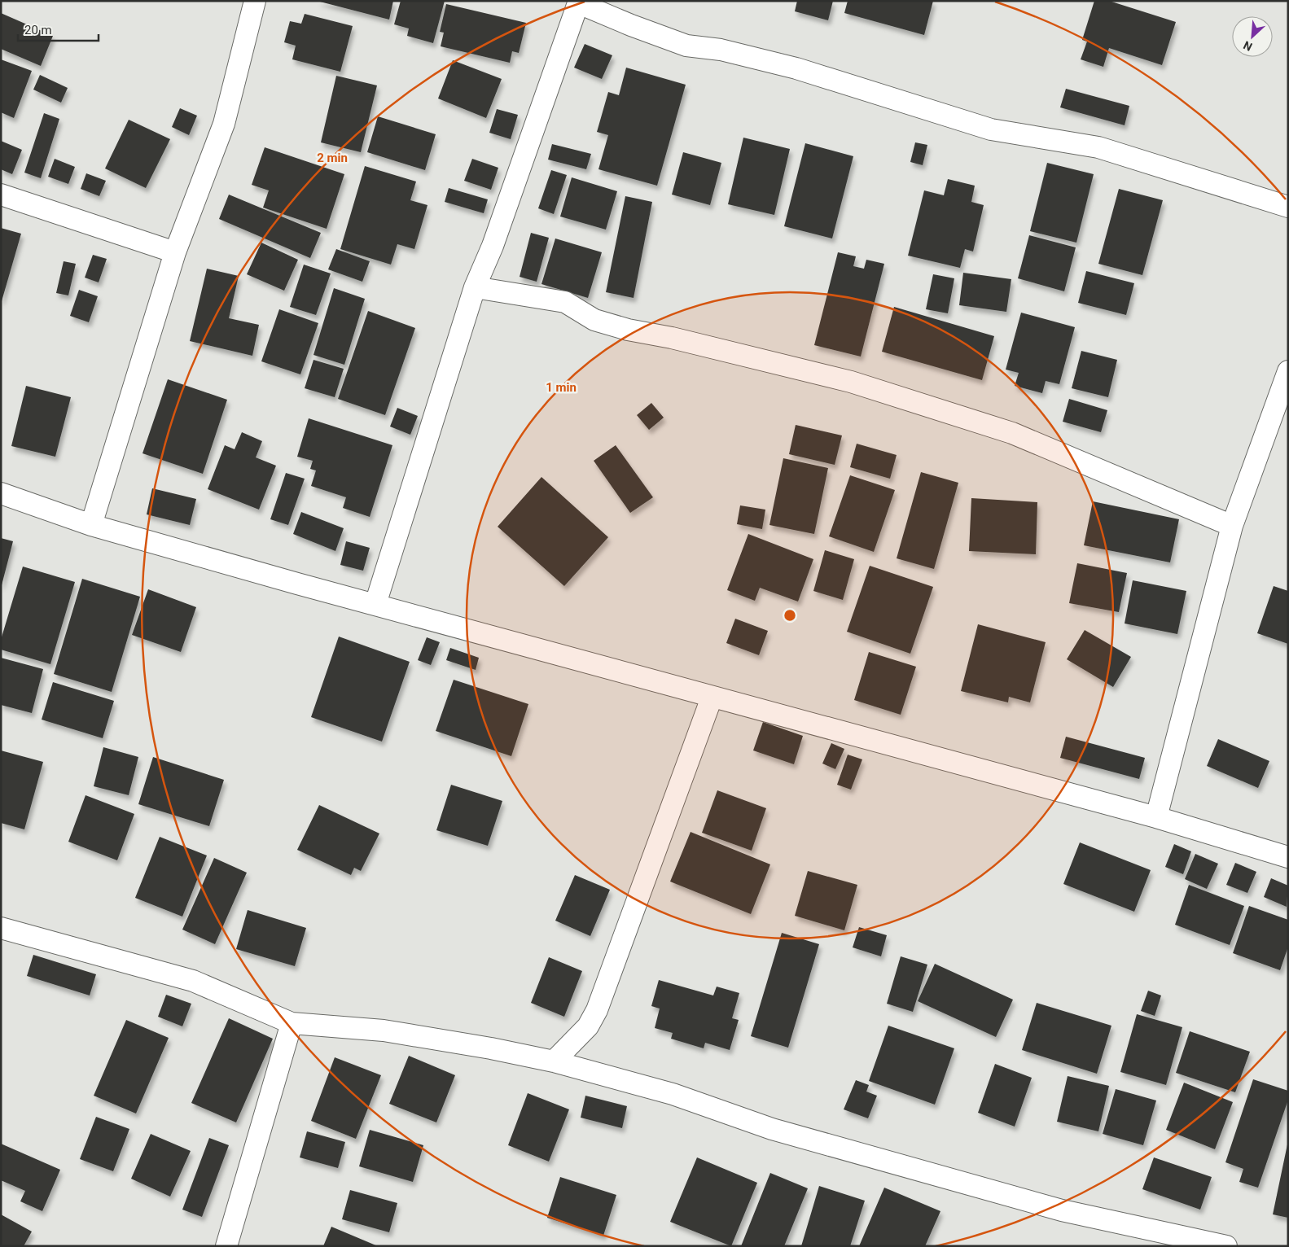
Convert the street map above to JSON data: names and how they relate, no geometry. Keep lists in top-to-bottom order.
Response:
{
  "scale_bar": "20 m",
  "north": "bottom left",
  "rings": ["2 min", "1 min"]
}
